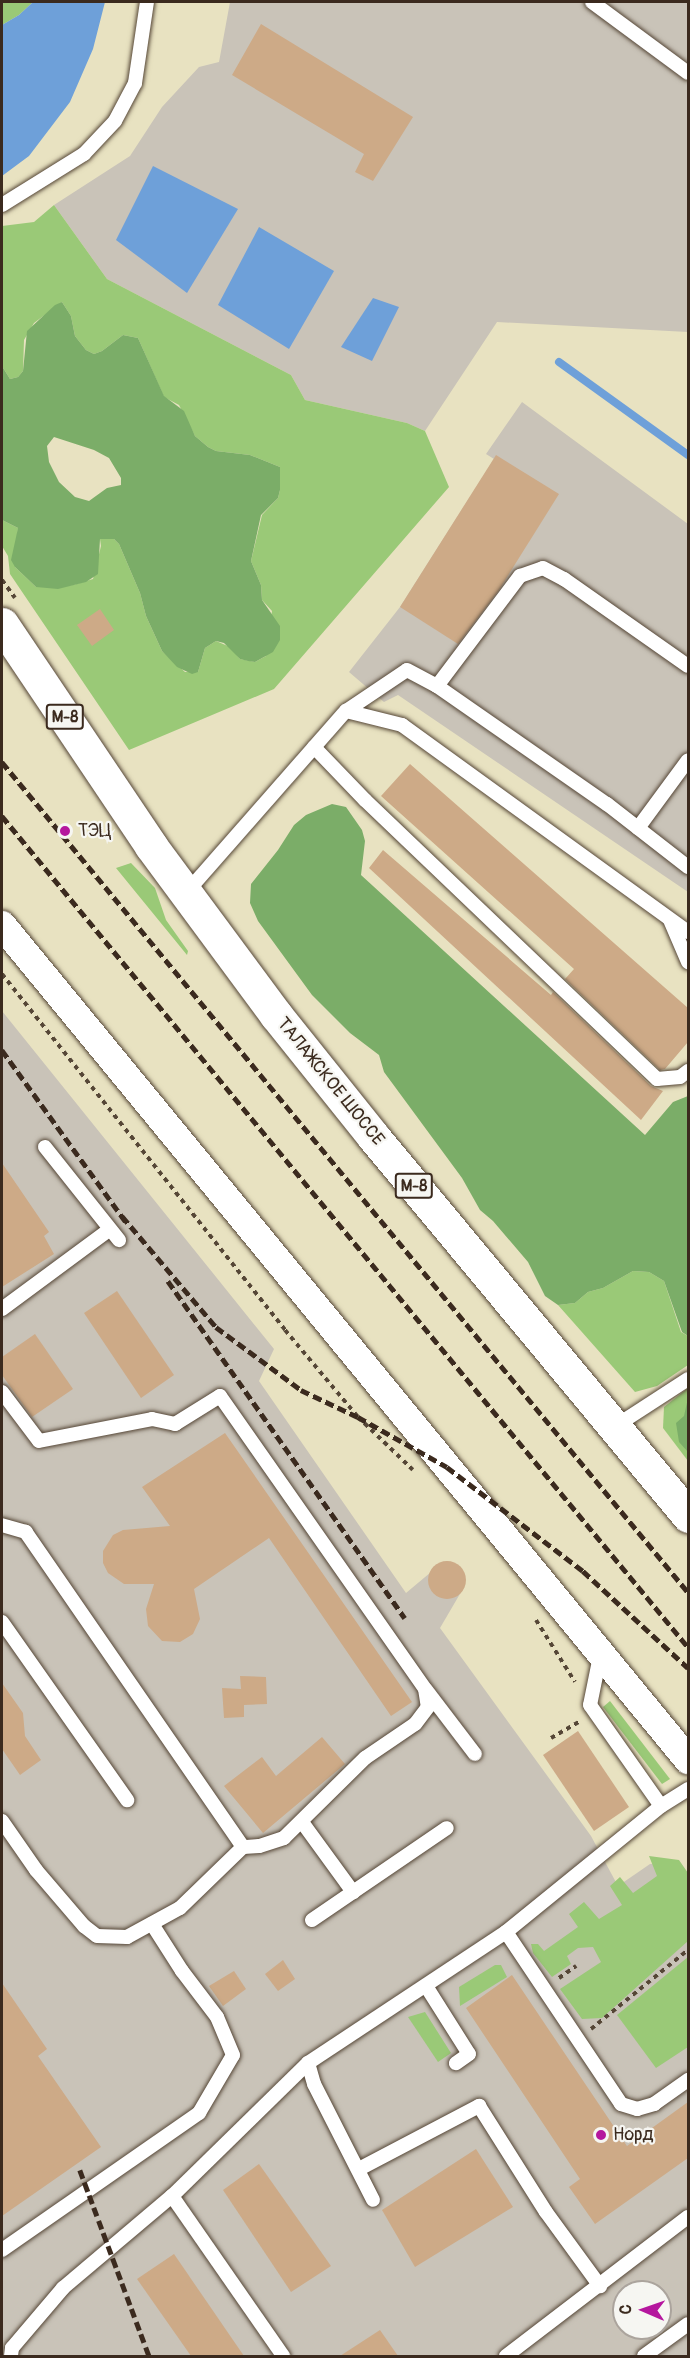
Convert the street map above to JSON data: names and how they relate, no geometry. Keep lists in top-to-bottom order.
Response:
{
  "streets": {
    "main road": ["М-8", "ТАЛАЖСКОЕ ШОССЕ"]
  },
  "places": ["ТЭЦ", "Норд"],
  "north": "left"
}
